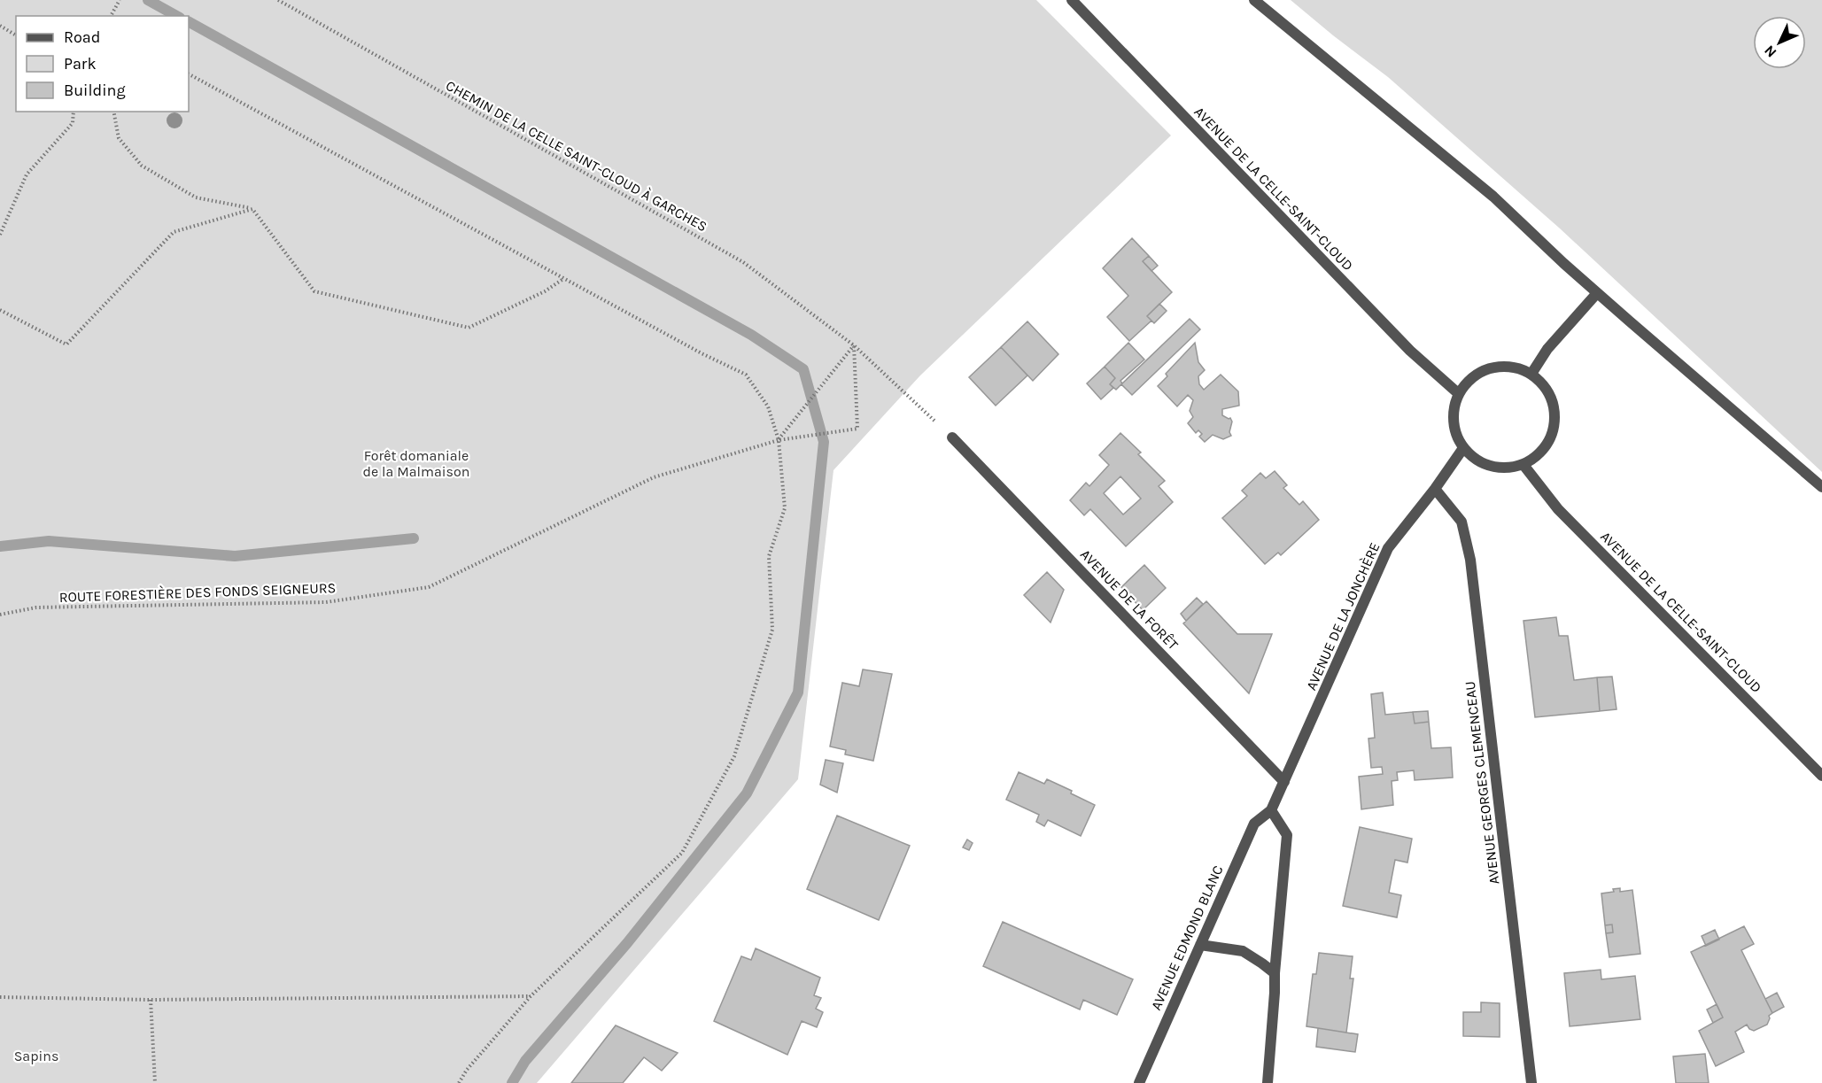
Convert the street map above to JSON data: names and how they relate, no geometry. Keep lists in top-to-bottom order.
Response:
{
  "streets": {
    "street": [
      "AVENUE DE LA CELLE-SAINT-CLOUD",
      "AVENUE DE LA FORÊT",
      "AVENUE DE LA JONCHÈRE",
      "AVENUE GEORGES CLEMENCEAU",
      "AVENUE EDMOND BLANC"
    ],
    "path": ["CHEMIN DE LA CELLE SAINT-CLOUD À GARCHES", "ROUTE FORESTIÈRE DES FONDS SEIGNEURS"]
  },
  "crossings": [
    ["CHEMIN DE LA CELLE SAINT-CLOUD À GARCHES", "ROUTE FORESTIÈRE DES FONDS SEIGNEURS"],
    ["CHEMIN DE LA CELLE SAINT-CLOUD À GARCHES", "AVENUE DE LA FORÊT"],
    ["AVENUE DE LA CELLE-SAINT-CLOUD", "AVENUE DE LA JONCHÈRE"],
    ["AVENUE DE LA FORÊT", "AVENUE DE LA JONCHÈRE"],
    ["AVENUE DE LA JONCHÈRE", "AVENUE GEORGES CLEMENCEAU"],
    ["AVENUE DE LA JONCHÈRE", "AVENUE EDMOND BLANC"]
  ],
  "parks": ["Forêt domaniale de la Malmaison", "Sapins"],
  "legend": ["Road", "Park", "Building"],
  "north": "bottom left"
}
